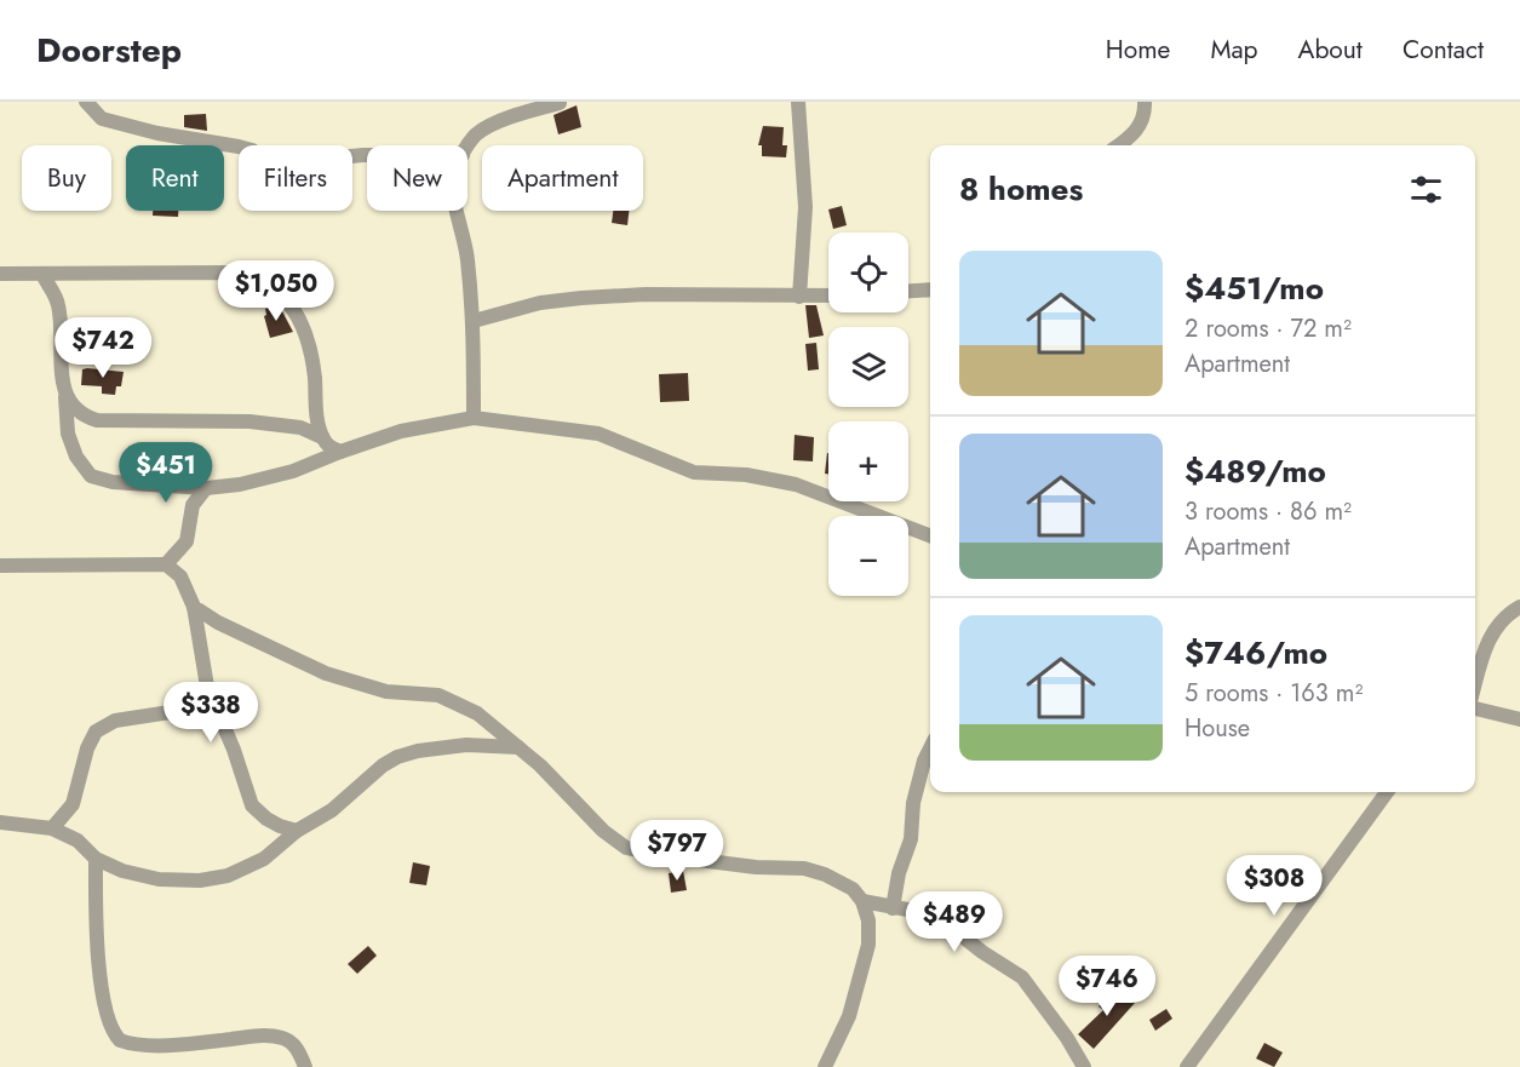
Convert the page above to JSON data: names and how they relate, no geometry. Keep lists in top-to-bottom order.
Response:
{
  "page": {
    "header": "Doorstep",
    "nav": [
      "Home",
      "Map",
      "About",
      "Contact"
    ],
    "chip": [
      "Buy",
      "Rent",
      "Filters",
      "New",
      "Apartment"
    ],
    "heading": "8 homes",
    "map_buttons": ["+", "−"],
    "list": [
      {
        "name": "$451/mo",
        "note": "2 rooms · 72 m² · Apartment"
      },
      {
        "name": "$489/mo",
        "note": "3 rooms · 86 m² · Apartment"
      },
      {
        "name": "$746/mo",
        "note": "5 rooms · 163 m² · House"
      }
    ],
    "price": [
      "$1,050",
      "$742",
      "$451",
      "$338",
      "$797",
      "$308",
      "$489",
      "$746"
    ]
  }
}
